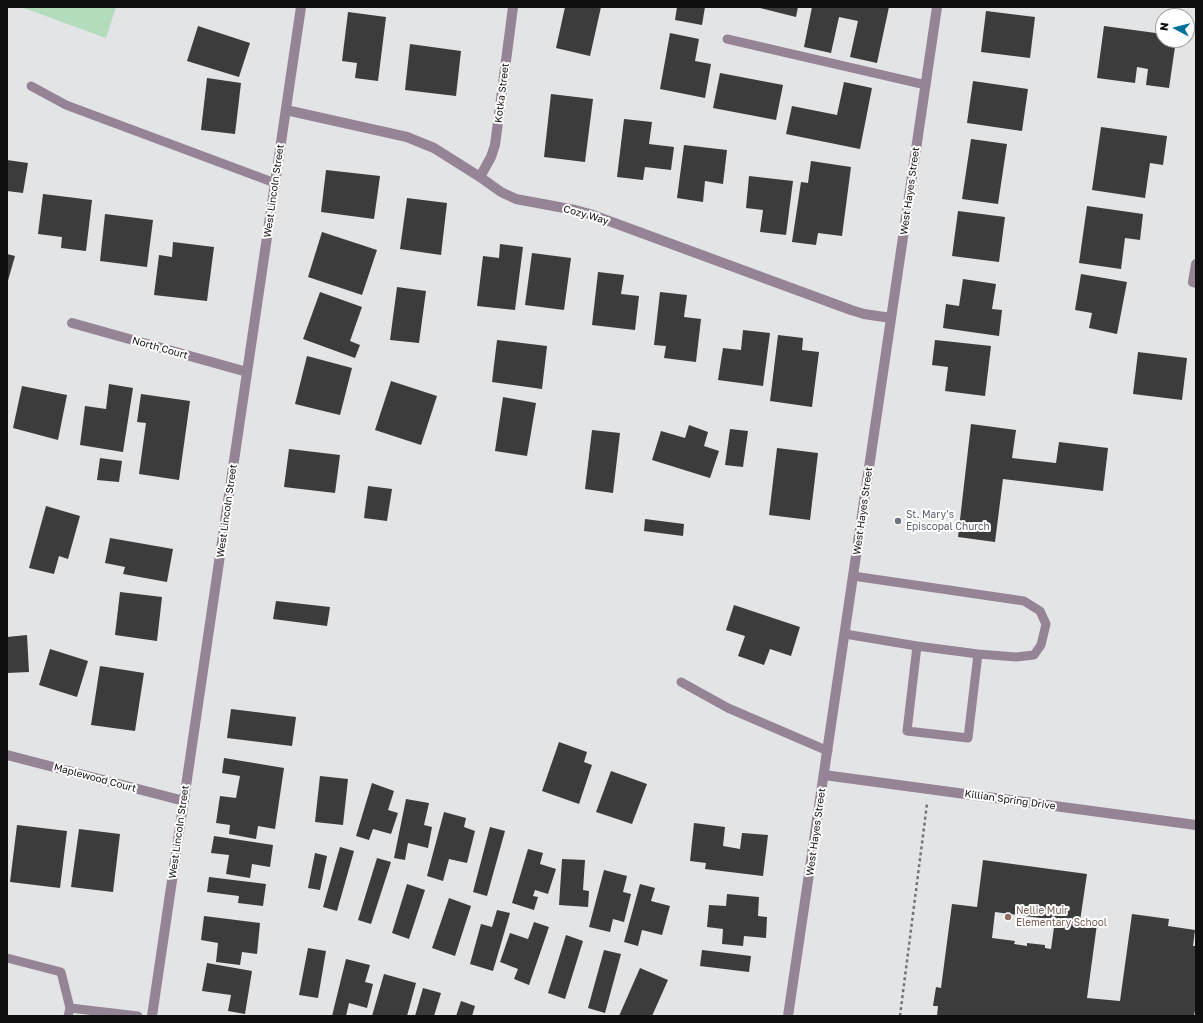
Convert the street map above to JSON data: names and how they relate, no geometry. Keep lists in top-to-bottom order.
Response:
{
  "streets": {
    "street": [
      "Kotka Street",
      "West Lincoln Street",
      "West Hayes Street",
      "Cozy Way",
      "North Court",
      "Maplewood Court",
      "Killian Spring Drive"
    ]
  },
  "crossings": [
    ["Kotka Street", "Cozy Way"],
    ["West Lincoln Street", "Cozy Way"],
    ["West Lincoln Street", "North Court"],
    ["West Lincoln Street", "Maplewood Court"],
    ["West Hayes Street", "Cozy Way"],
    ["West Hayes Street", "Killian Spring Drive"]
  ],
  "places": ["St. Mary's Episcopal Church", "Nellie Muir Elementary School"],
  "north": "left"
}
